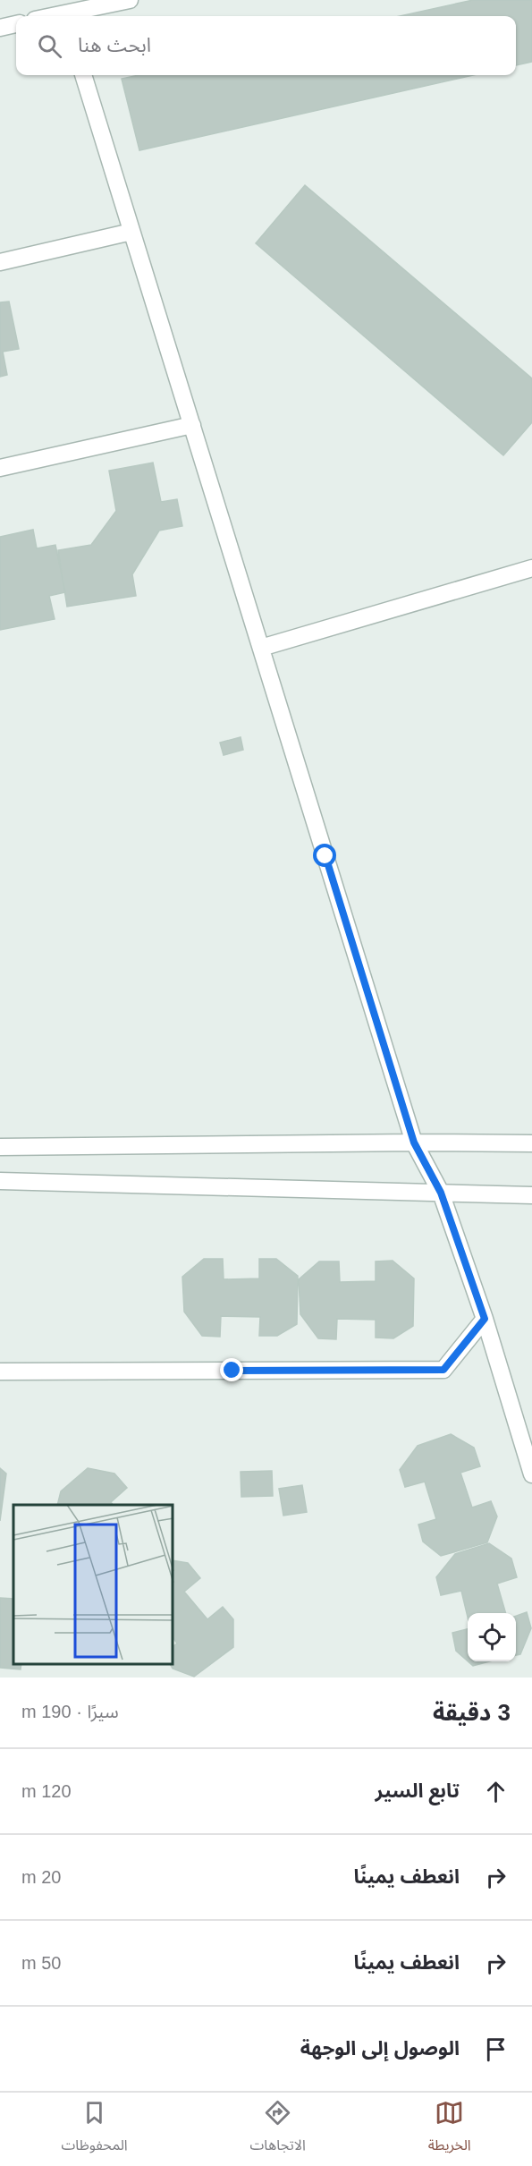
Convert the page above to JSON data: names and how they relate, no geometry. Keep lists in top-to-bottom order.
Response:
{
  "page": {
    "search": "ابحث هنا",
    "heading": ["3 دقيقة", "سيرًا · 190 m"],
    "list": [
      ["تابع السير", "120 m"],
      ["انعطف يمينًا", "20 m"],
      ["انعطف يمينًا", "50 m"],
      "الوصول إلى الوجهة"
    ],
    "nav": ["الخريطة", "الاتجاهات", "المحفوظات"]
  }
}
